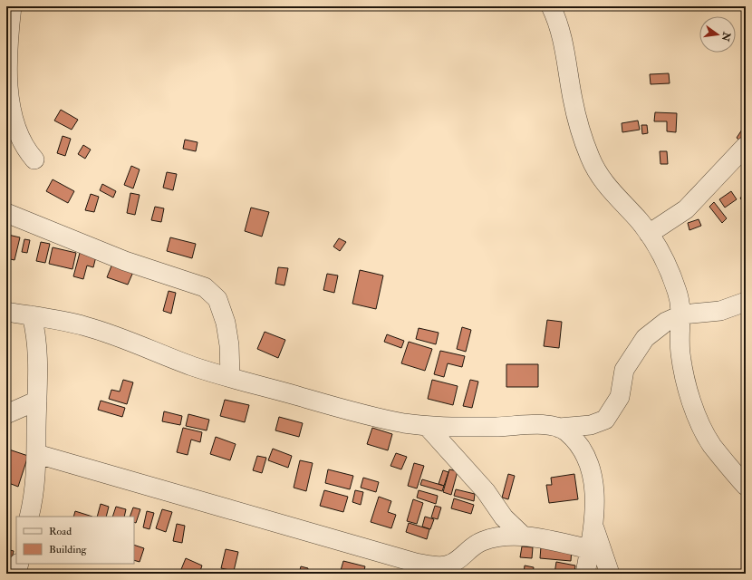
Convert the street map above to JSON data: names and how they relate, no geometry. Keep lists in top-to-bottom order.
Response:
{
  "legend": ["Road", "Building"],
  "north": "right"
}
